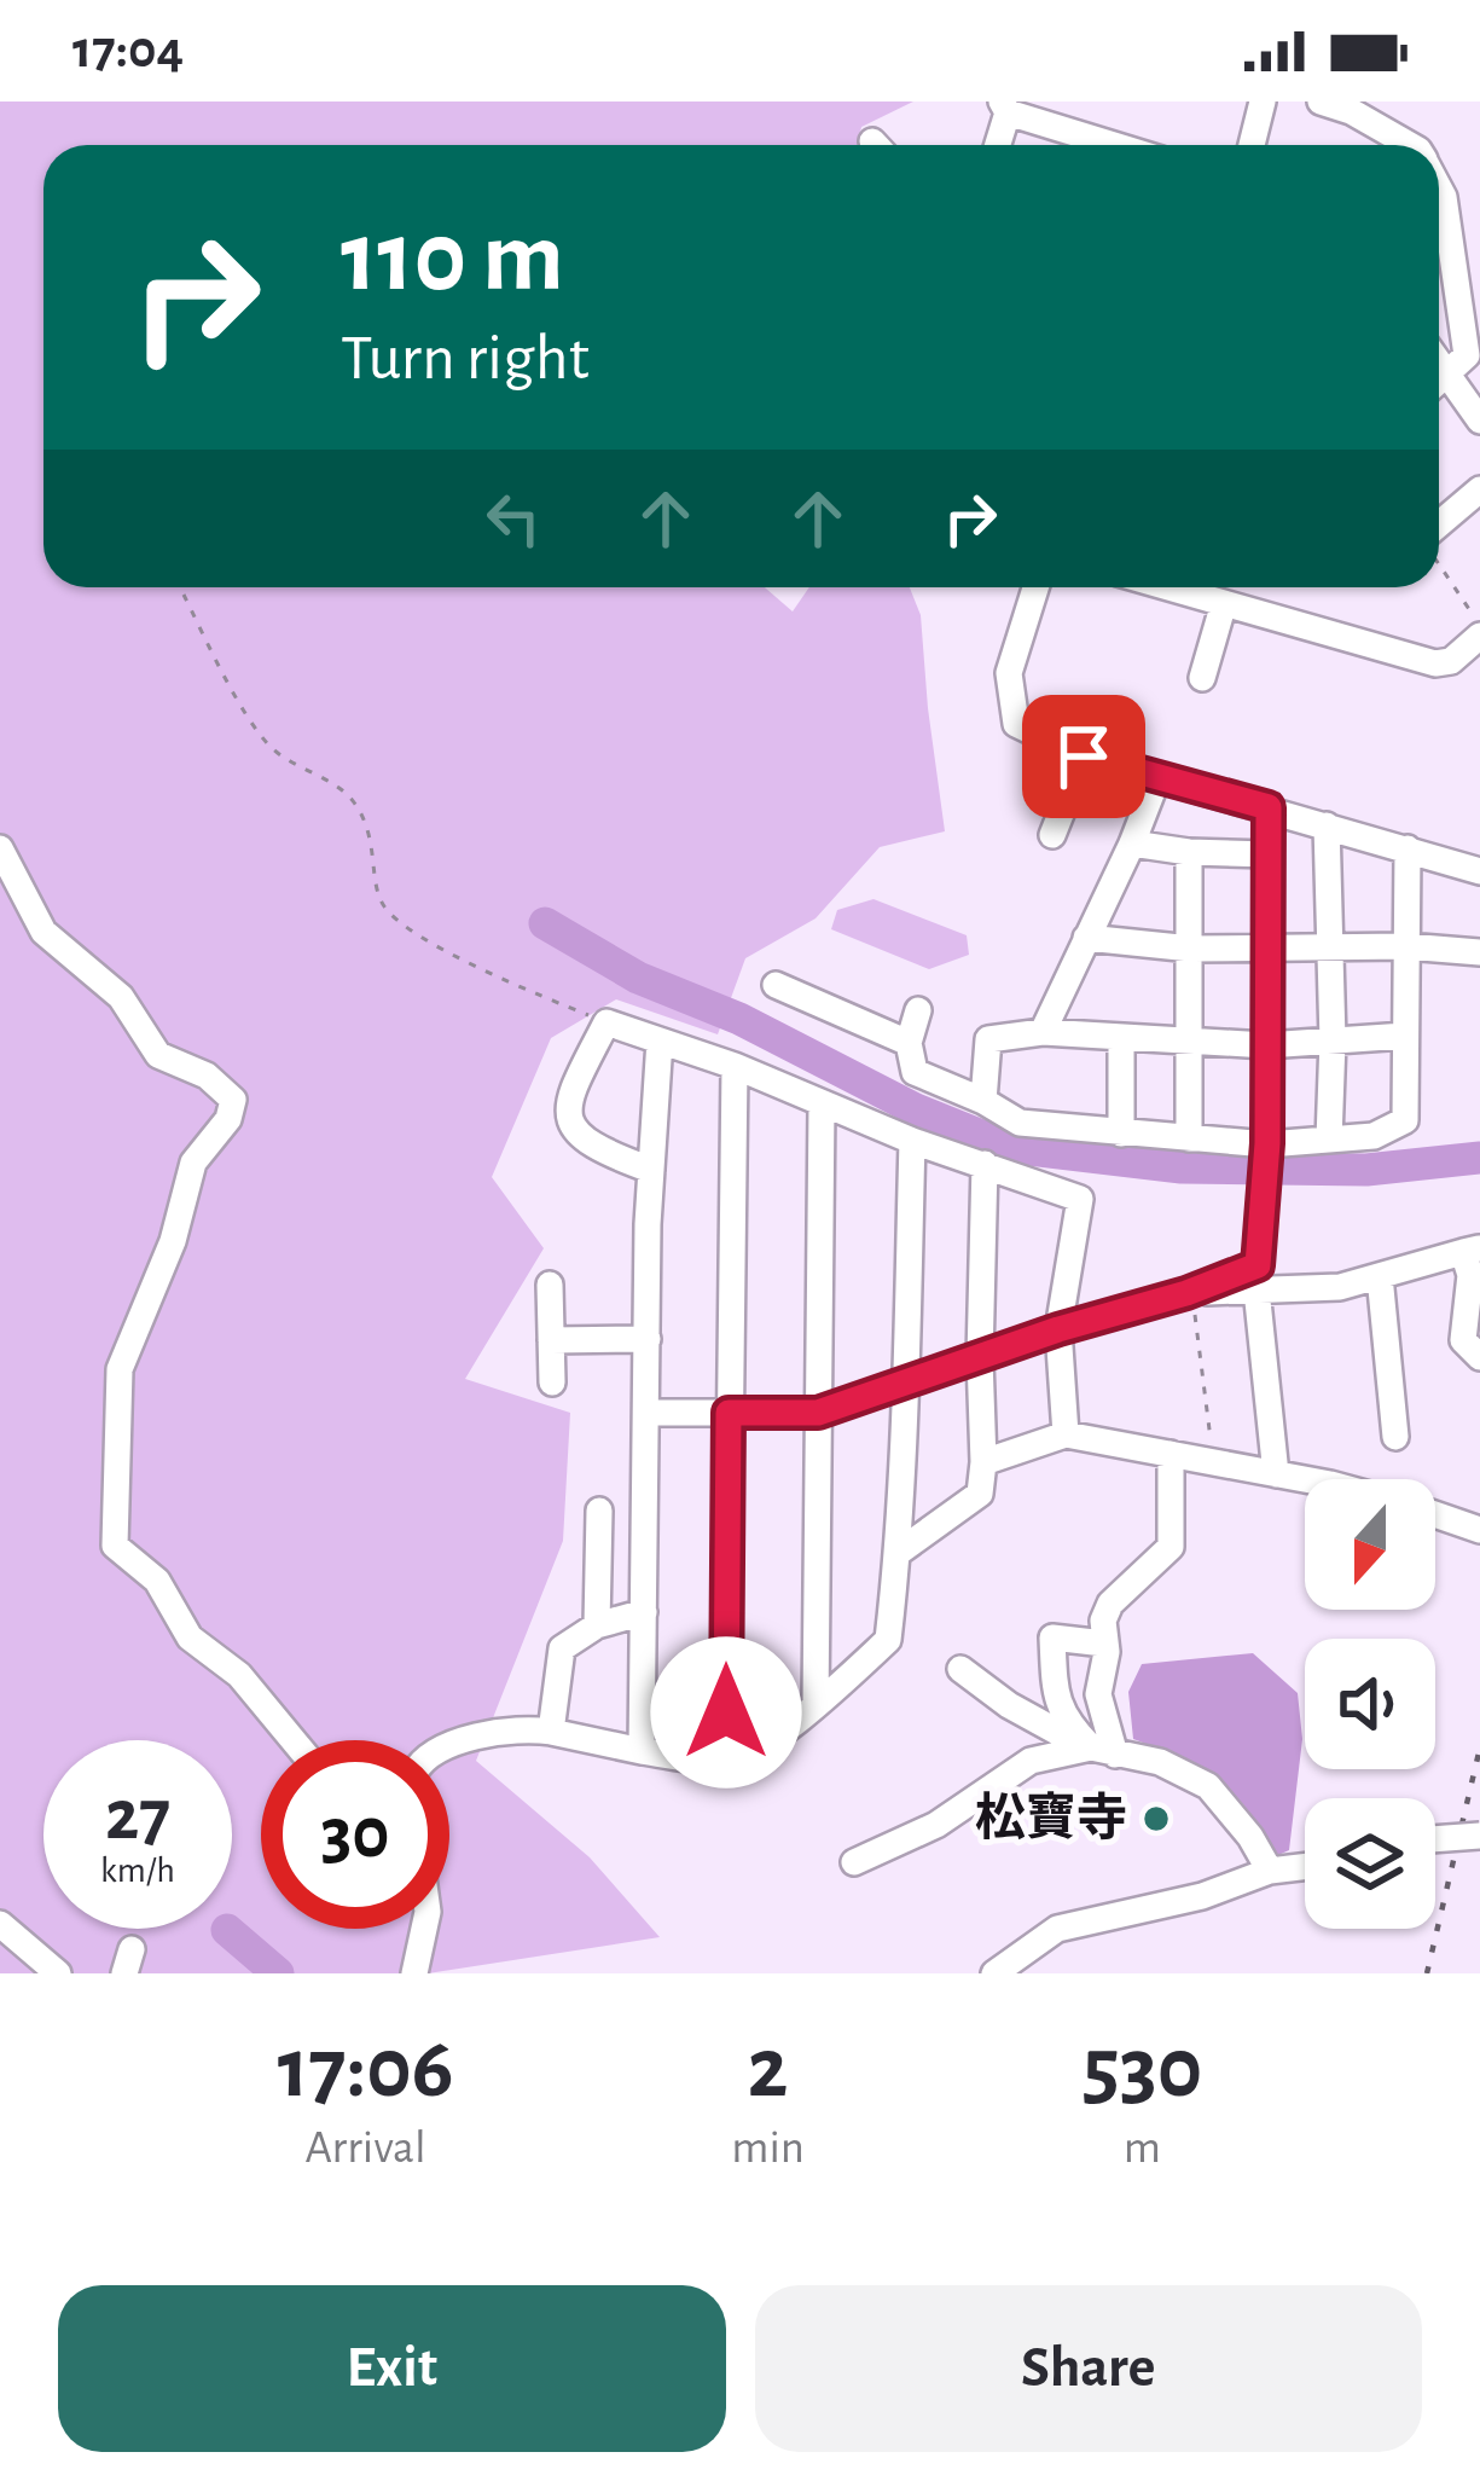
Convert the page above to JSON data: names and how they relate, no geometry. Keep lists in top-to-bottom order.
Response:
{
  "places": ["松寶寺"],
  "north": "bottom",
  "page": {
    "status": "17:04",
    "turn": ["110 m", "Turn right"],
    "speed": "27 km/h",
    "limit": "30",
    "eta": [
      "17:06",
      "Arrival",
      "2",
      "min",
      "530",
      "m"
    ],
    "buttons": ["Exit", "Share"]
  }
}
